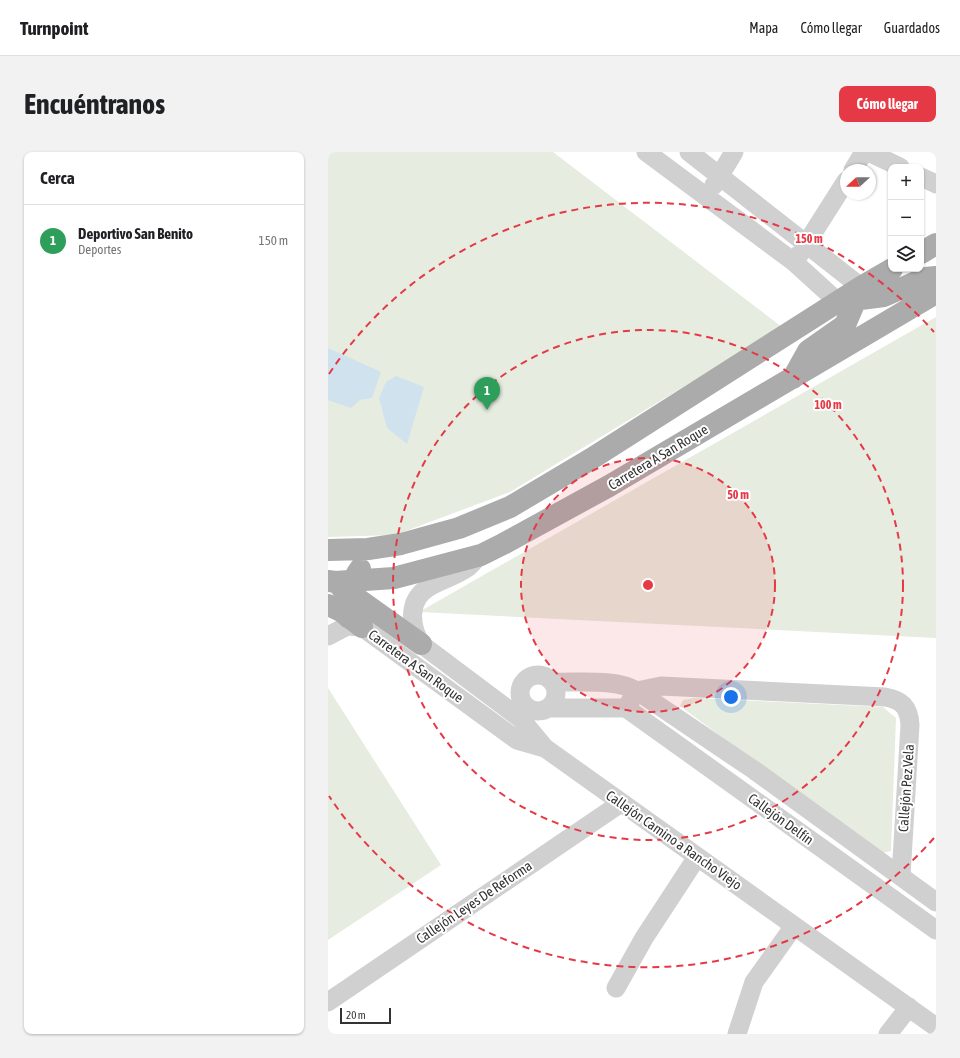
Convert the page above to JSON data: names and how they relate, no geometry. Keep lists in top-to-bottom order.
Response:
{
  "streets": {
    "main road": ["Carretera A San Roque"],
    "street": [
      "Callejón Pez Vela",
      "Callejón Delfín",
      "Callejón Camino a Rancho Viejo",
      "Callejón Leyes De Reforma"
    ]
  },
  "crossings": [
    ["Carretera A San Roque", "Callejón Camino a Rancho Viejo"],
    ["Callejón Pez Vela", "Callejón Delfín"],
    ["Callejón Delfín", "Callejón Camino a Rancho Viejo"],
    ["Callejón Camino a Rancho Viejo", "Callejón Leyes De Reforma"]
  ],
  "scale_bar": "20 m",
  "north": "left",
  "page": {
    "header": "Turnpoint",
    "nav": ["Mapa", "Cómo llegar", "Guardados"],
    "buttons": "Cómo llegar",
    "title": "Encuéntranos",
    "heading": "Cerca",
    "map_buttons": ["+", "−"],
    "list": [
      {
        "mark": "1",
        "name": "Deportivo San Benito",
        "note": "Deportes",
        "value": "150 m"
      }
    ],
    "pins": "1",
    "scale": "20 m"
  },
  "rings": ["150 m", "100 m", "50 m"]
}
